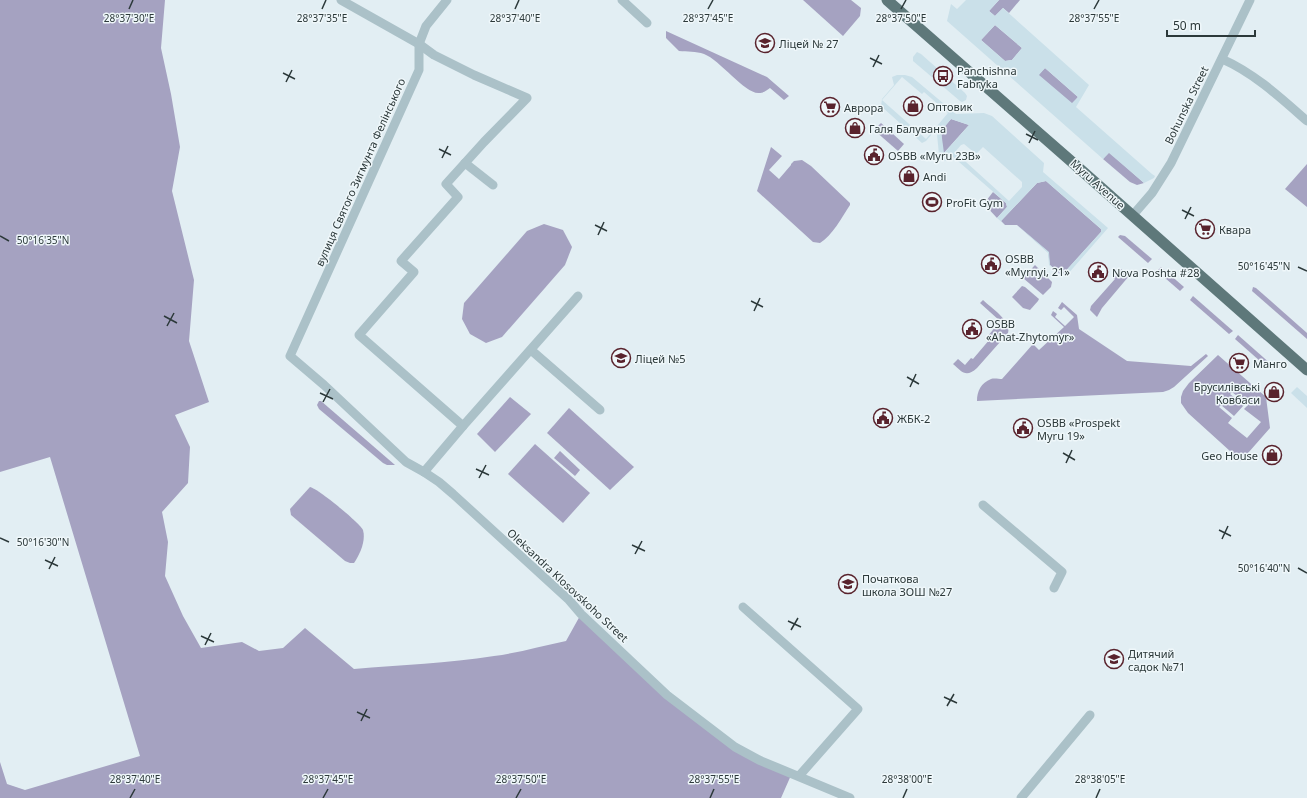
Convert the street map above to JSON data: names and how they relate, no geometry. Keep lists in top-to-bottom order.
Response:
{
  "streets": {
    "main road": ["Myru Avenue"],
    "street": ["Bohunska Street", "вулиця Святого Зигмунта Фелінського", "Oleksandra Klosovskoho Street"]
  },
  "crossings": [
    ["Bohunska Street", "Myru Avenue"],
    ["вулиця Святого Зигмунта Фелінського", "Oleksandra Klosovskoho Street"]
  ],
  "places": {
    "school or university": [
      "Ліцей № 27",
      "Ліцей №5",
      "Початкова школа ЗОШ №27",
      "Дитячий садок №71"
    ],
    "bus stop": ["Panchishna Fabryka"],
    "shop": [
      "Оптовик",
      "Галя Балувана",
      "Andi",
      "Брусилівські Ковбаси",
      "Geo House"
    ],
    "supermarket": ["Аврора", "Квара", "Манго"],
    "public building": [
      "OSBB «Myru 23B»",
      "OSBB «Myrnyi, 21»",
      "Nova Poshta #28",
      "OSBB «Ahat-Zhytomyr»",
      "ЖБК-2",
      "OSBB «Prospekt Myru 19»"
    ],
    "sports": ["ProFit Gym"]
  },
  "scale_bar": "50 m",
  "coordinates": [
    "28°37'30\"E",
    "28°37'35\"E",
    "28°37'40\"E",
    "28°37'45\"E",
    "28°37'50\"E",
    "28°37'55\"E",
    "50°16'35\"N",
    "50°16'45\"N",
    "50°16'30\"N",
    "50°16'40\"N",
    "28°38'00\"E",
    "28°38'05\"E"
  ]
}
